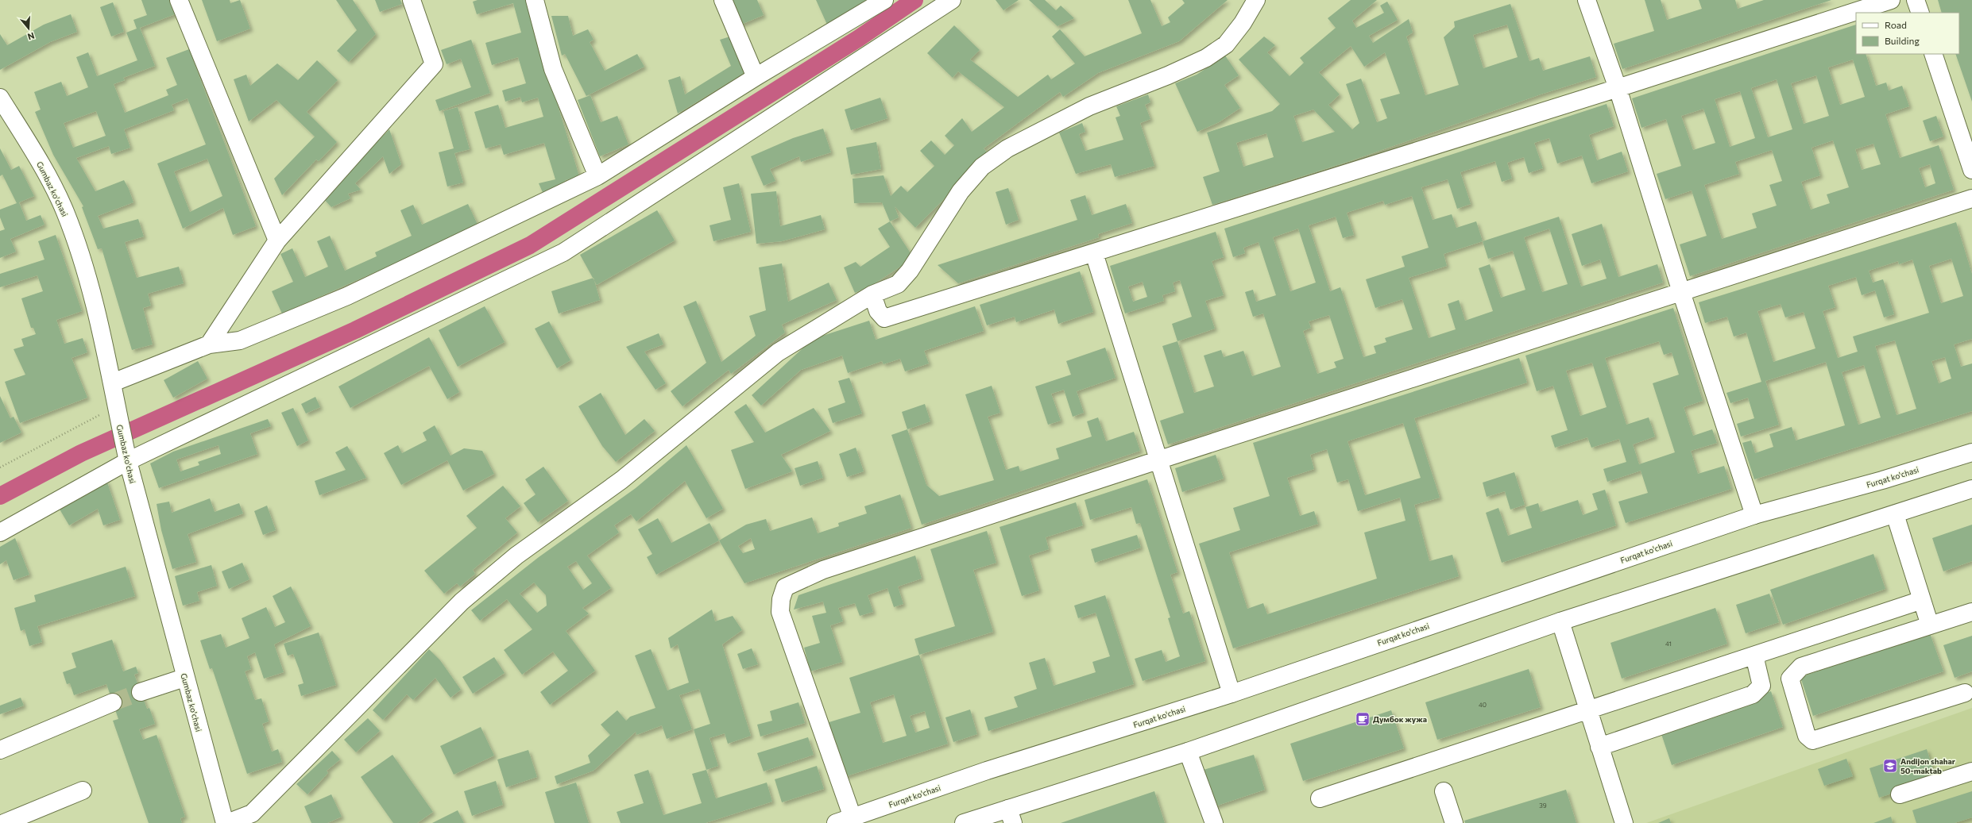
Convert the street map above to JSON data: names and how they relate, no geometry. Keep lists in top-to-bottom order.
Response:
{
  "streets": {
    "street": ["Gumbaz ko'chasi", "Furqat ko'chasi"]
  },
  "places": {
    "cafe": ["Думбок жужа"],
    "school or university": ["Andijon shahar 50-maktab"]
  },
  "house_numbers": ["41", "40", "39"],
  "legend": ["Road", "Building"],
  "north": "bottom"
}
